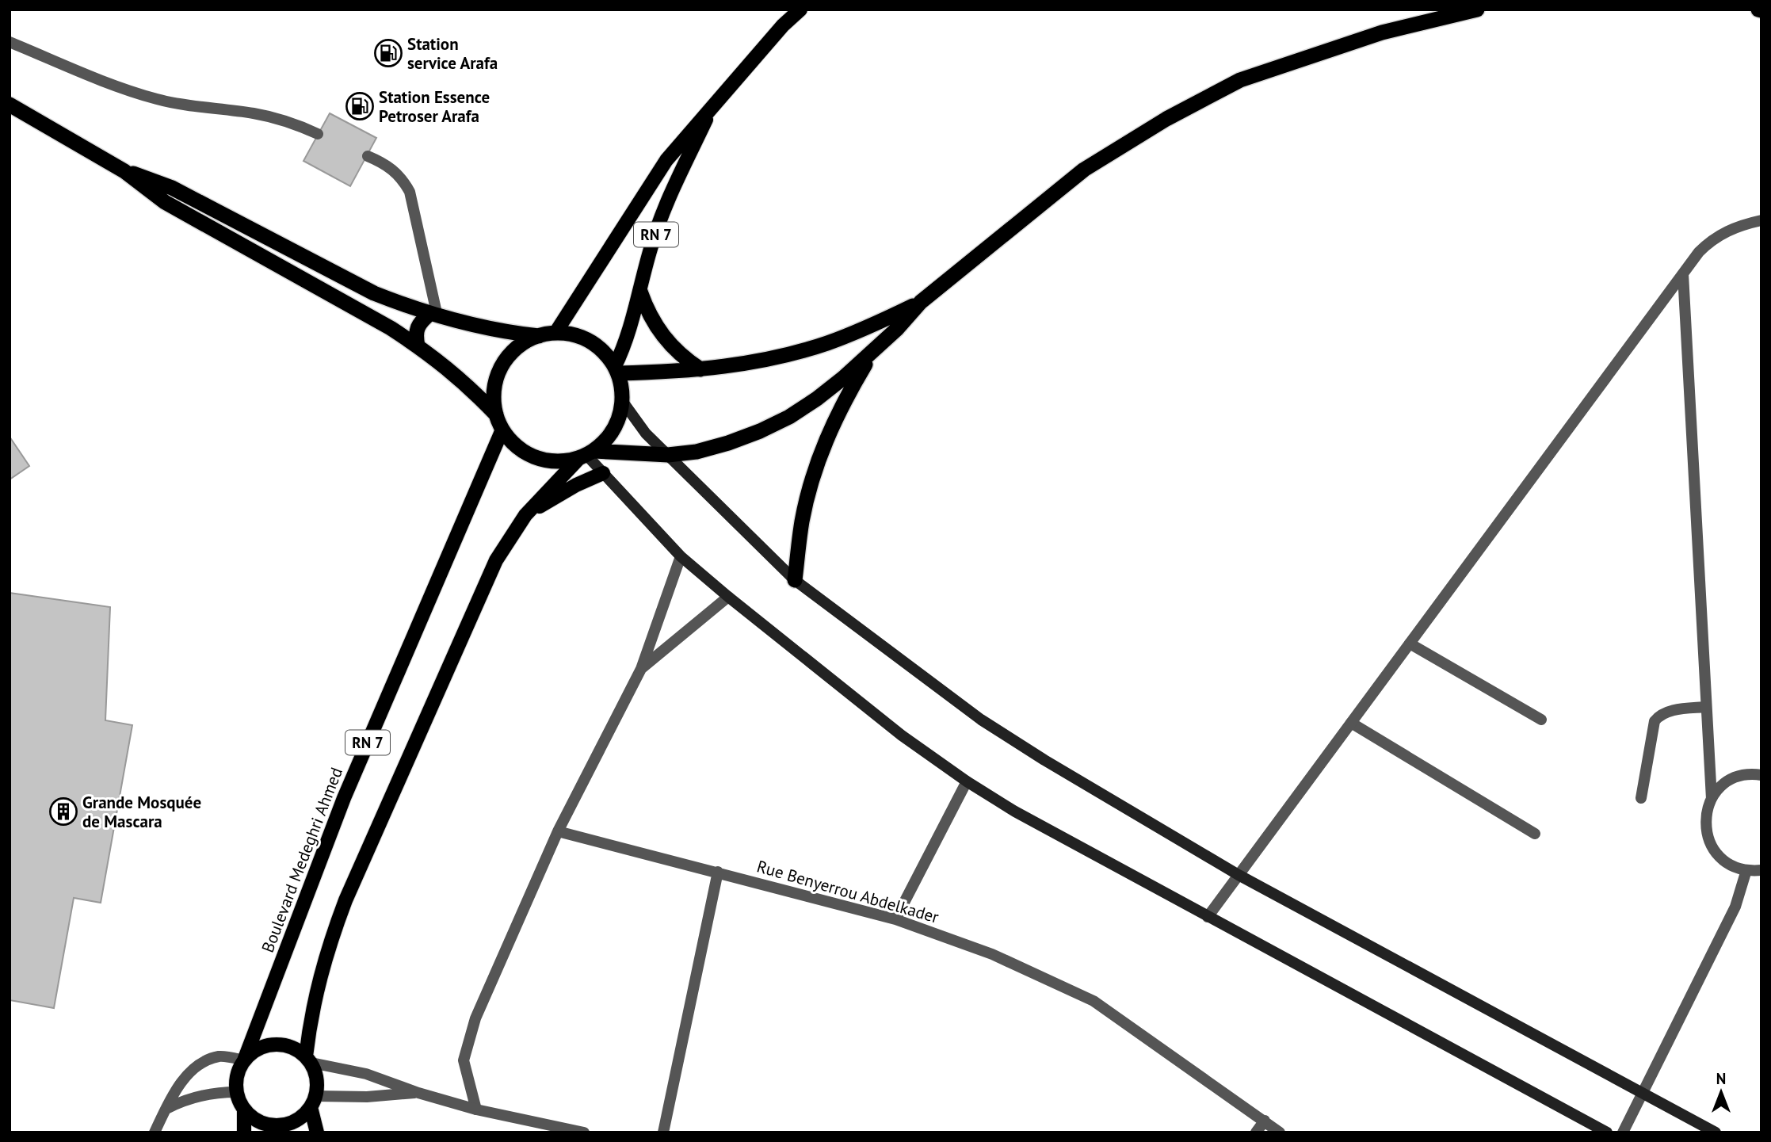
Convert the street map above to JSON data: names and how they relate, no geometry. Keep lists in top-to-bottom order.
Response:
{
  "streets": {
    "main road": ["RN 7", "Boulevard Medeghri Ahmed"],
    "street": ["Rue Benyerrou Abdelkader"]
  },
  "crossings": [
    ["RN 7", "Boulevard Medeghri Ahmed"]
  ],
  "places": {
    "fuel station": ["Station service Arafa", "Station Essence Petroser Arafa"],
    "building": ["Grande Mosquée de Mascara"]
  },
  "north": "top"
}
